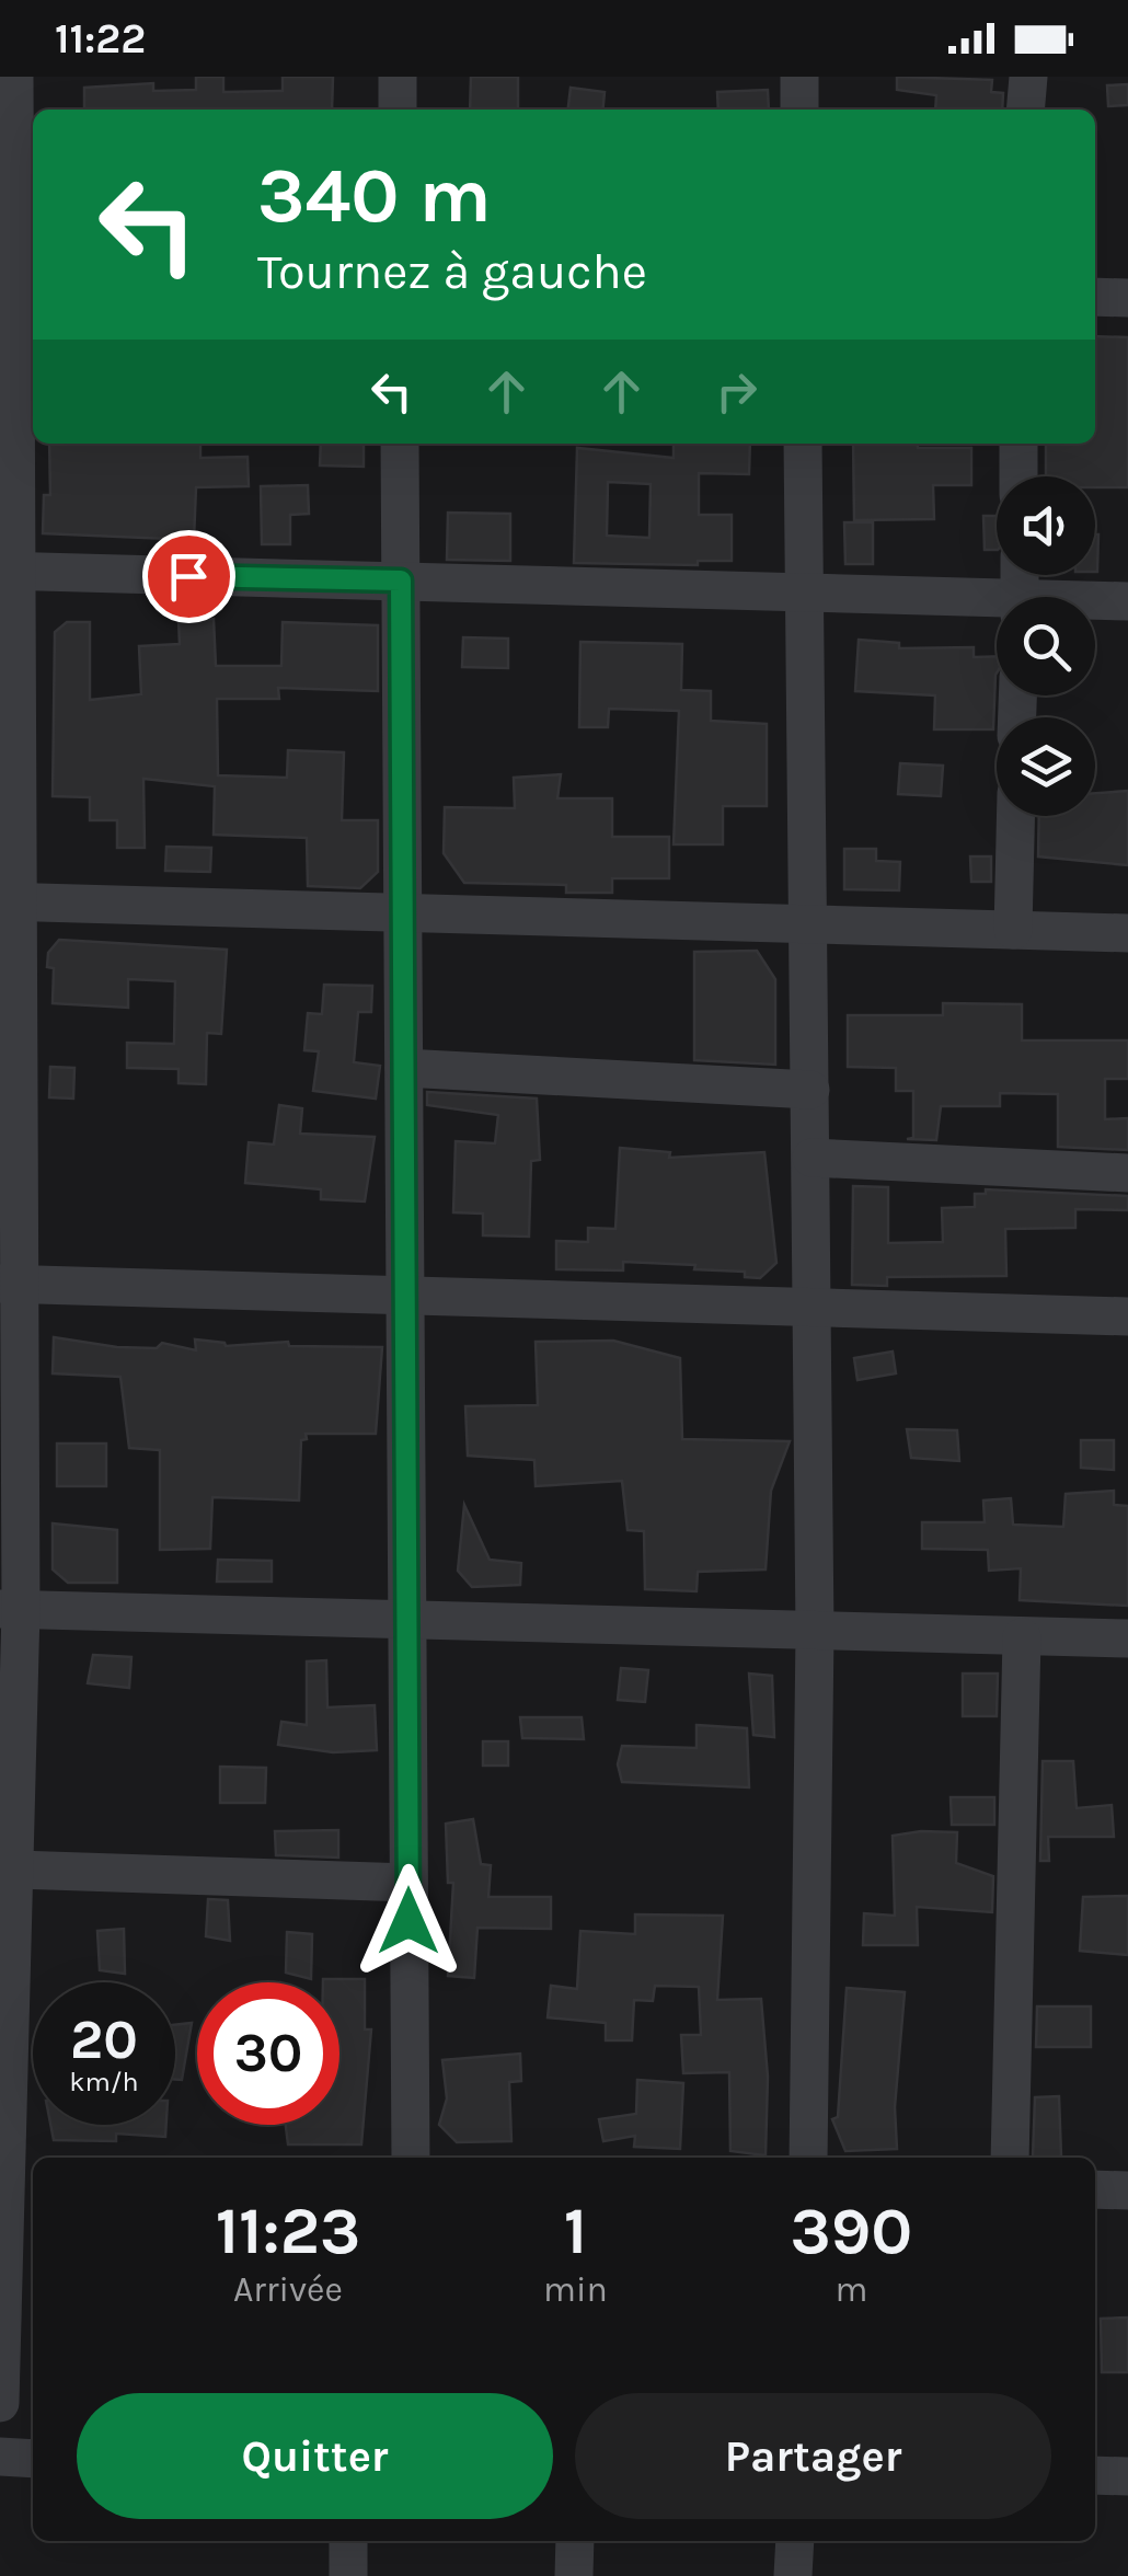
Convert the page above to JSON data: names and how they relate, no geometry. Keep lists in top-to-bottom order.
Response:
{
  "page": {
    "status": "11:22",
    "turn": ["340 m", "Tournez à gauche"],
    "speed": "20 km/h",
    "limit": "30",
    "eta": [
      "11:23",
      "Arrivée",
      "1",
      "min",
      "390",
      "m"
    ],
    "buttons": ["Quitter", "Partager"]
  }
}
